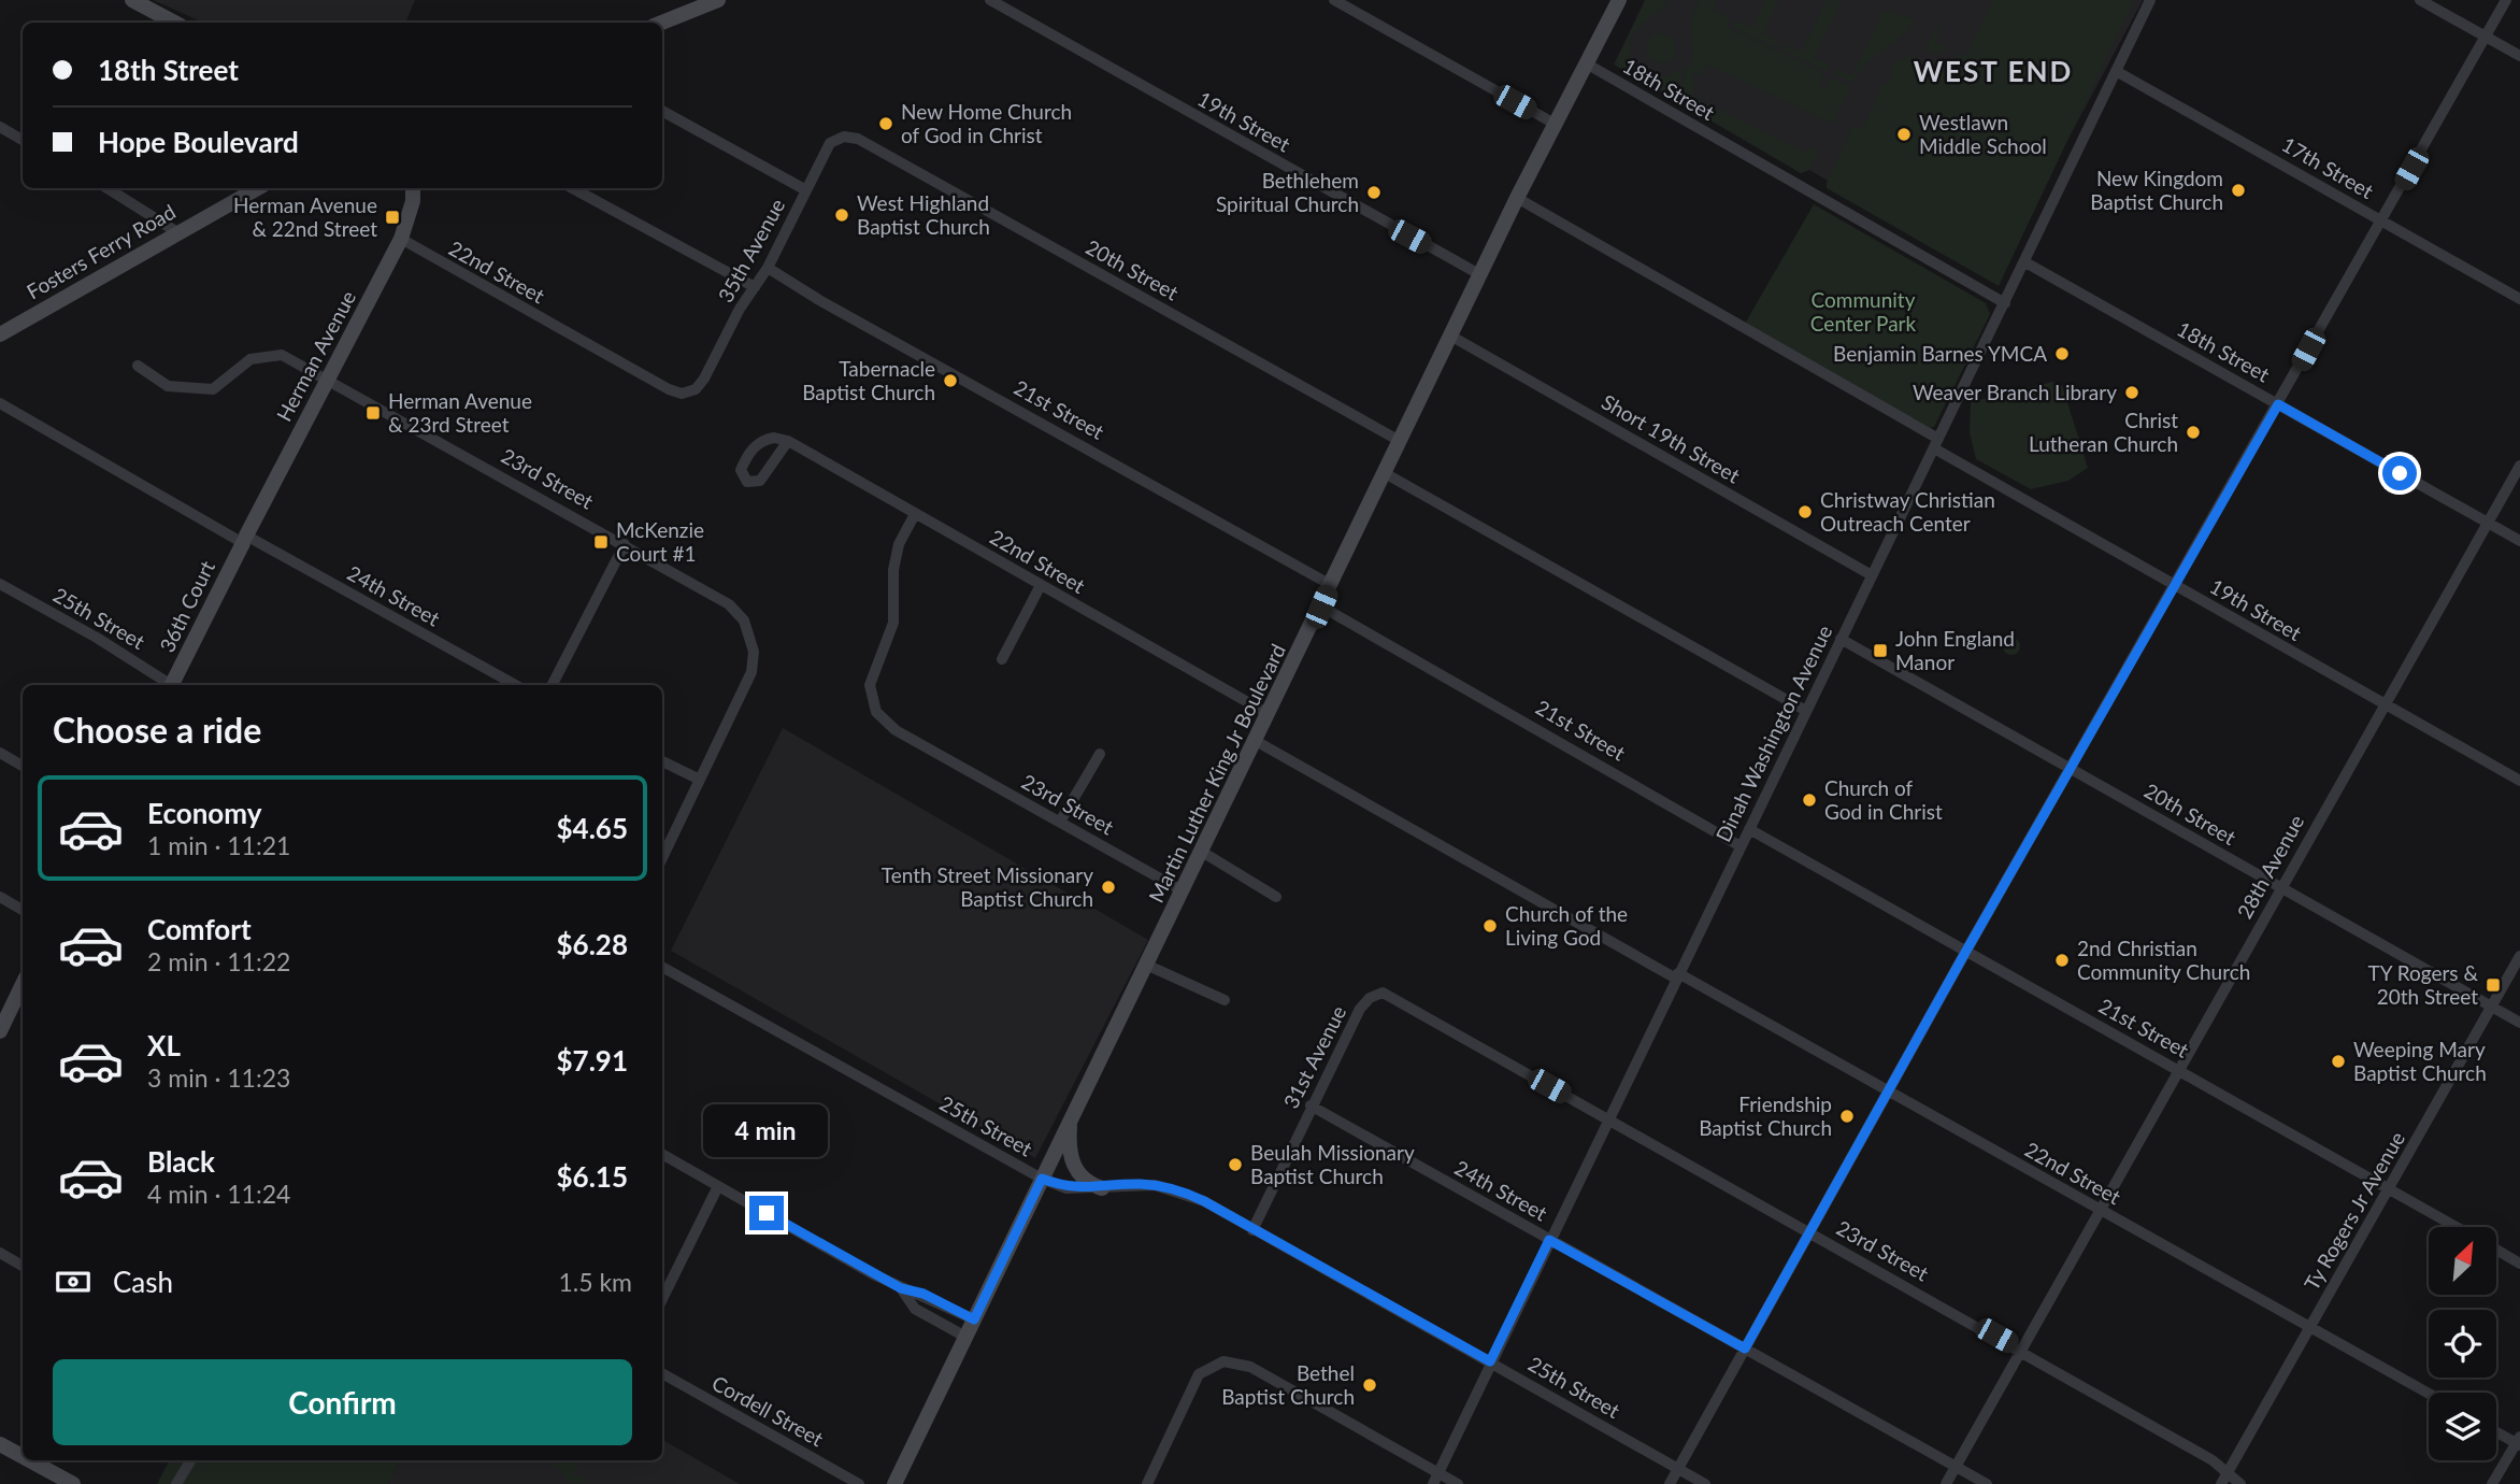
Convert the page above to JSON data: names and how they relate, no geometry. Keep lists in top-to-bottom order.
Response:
{
  "streets": {
    "main road": [
      "Fosters Ferry Road",
      "Herman Avenue",
      "36th Court",
      "Martin Luther King Jr Boulevard"
    ],
    "street": [
      "18th Street",
      "19th Street",
      "17th Street",
      "35th Avenue",
      "20th Street",
      "22nd Street",
      "21st Street",
      "Short 19th Street",
      "23rd Street",
      "24th Street",
      "25th Street",
      "Dinah Washington Avenue",
      "28th Avenue",
      "31st Avenue",
      "Ty Rogers Jr Avenue",
      "Cordell Street"
    ]
  },
  "crossings": [
    ["18th Street", "Dinah Washington Avenue"],
    ["18th Street", "Martin Luther King Jr Boulevard"],
    ["18th Street", "28th Avenue"],
    ["19th Street", "Dinah Washington Avenue"],
    ["19th Street", "Martin Luther King Jr Boulevard"],
    ["19th Street", "28th Avenue"],
    ["17th Street", "Dinah Washington Avenue"],
    ["35th Avenue", "20th Street"],
    ["35th Avenue", "22nd Street"],
    ["35th Avenue", "21st Street"],
    ["20th Street", "Dinah Washington Avenue"],
    ["20th Street", "Martin Luther King Jr Boulevard"],
    ["20th Street", "28th Avenue"],
    ["20th Street", "Ty Rogers Jr Avenue"],
    ["22nd Street", "Herman Avenue"],
    ["22nd Street", "23rd Street"],
    ["22nd Street", "Dinah Washington Avenue"],
    ["22nd Street", "Martin Luther King Jr Boulevard"],
    ["22nd Street", "28th Avenue"],
    ["22nd Street", "Ty Rogers Jr Avenue"],
    ["Herman Avenue", "23rd Street"],
    ["Herman Avenue", "24th Street"],
    ["Herman Avenue", "36th Court"],
    ["21st Street", "Dinah Washington Avenue"],
    ["21st Street", "Martin Luther King Jr Boulevard"],
    ["21st Street", "28th Avenue"],
    ["21st Street", "Ty Rogers Jr Avenue"],
    ["Short 19th Street", "Dinah Washington Avenue"],
    ["Short 19th Street", "Martin Luther King Jr Boulevard"],
    ["23rd Street", "Dinah Washington Avenue"],
    ["23rd Street", "Martin Luther King Jr Boulevard"],
    ["23rd Street", "28th Avenue"],
    ["23rd Street", "31st Avenue"],
    ["23rd Street", "Ty Rogers Jr Avenue"],
    ["24th Street", "36th Court"],
    ["24th Street", "Dinah Washington Avenue"],
    ["24th Street", "28th Avenue"],
    ["24th Street", "31st Avenue"],
    ["25th Street", "Dinah Washington Avenue"],
    ["25th Street", "Martin Luther King Jr Boulevard"],
    ["25th Street", "31st Avenue"]
  ],
  "districts": ["WEST END"],
  "parks": ["Community Center Park"],
  "places": {
    "other": [
      "New Home Church of God in Christ",
      "Westlawn Middle School",
      "New Kingdom Baptist Church",
      "Bethlehem Spiritual Church",
      "West Highland Baptist Church",
      "Benjamin Barnes YMCA",
      "Tabernacle Baptist Church",
      "Weaver Branch Library",
      "Christ Lutheran Church",
      "Christway Christian Outreach Center",
      "Church of God in Christ",
      "Tenth Street Missionary Baptist Church",
      "Church of the Living God",
      "2nd Christian Community Church",
      "Weeping Mary Baptist Church",
      "Friendship Baptist Church",
      "Beulah Missionary Baptist Church",
      "Bethel Baptist Church"
    ],
    "transit": [
      "Herman Avenue & 22nd Street",
      "Herman Avenue & 23rd Street",
      "McKenzie Court #1",
      "John England Manor",
      "TY Rogers & 20th Street"
    ]
  },
  "north": "top right",
  "page": {
    "banner": ["18th Street", "Hope Boulevard"],
    "heading": "Choose a ride",
    "list": [
      {
        "name": "Economy",
        "note": "1 min · 11:21",
        "value": "$4.65"
      },
      {
        "name": "Comfort",
        "note": "2 min · 11:22",
        "value": "$6.28"
      },
      {
        "name": "XL",
        "note": "3 min · 11:23",
        "value": "$7.91"
      },
      {
        "name": "Black",
        "note": "4 min · 11:24",
        "value": "$6.15"
      }
    ],
    "bubble": "4 min",
    "pay": ["Cash", "1.5 km"],
    "buttons": "Confirm"
  }
}
